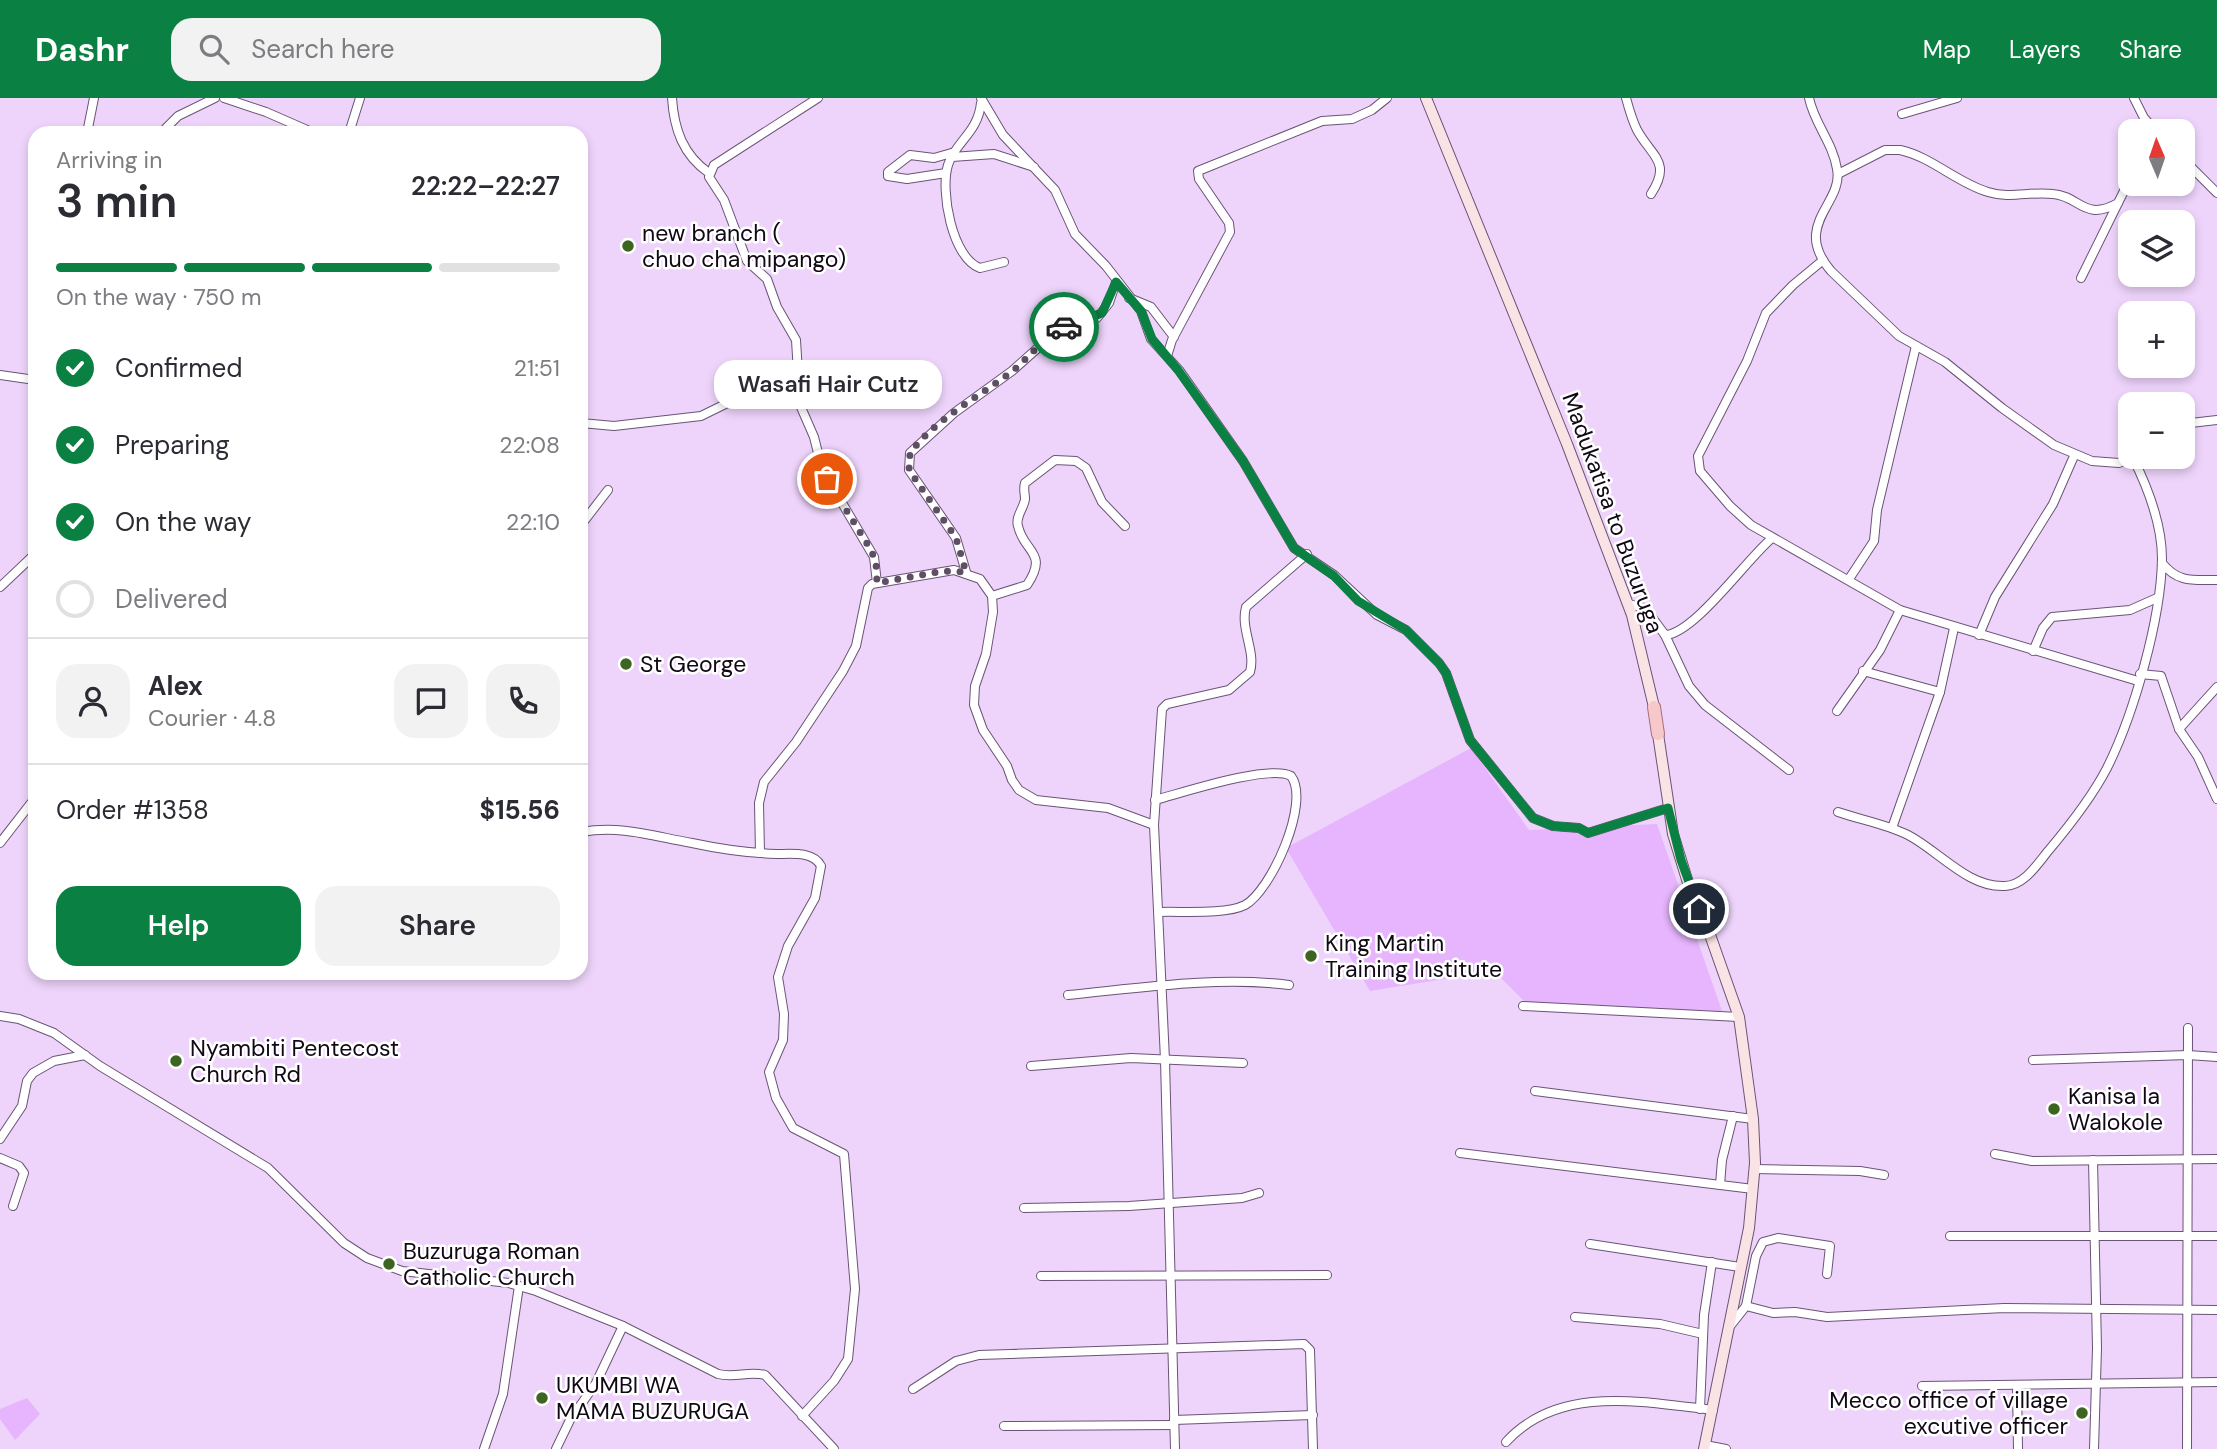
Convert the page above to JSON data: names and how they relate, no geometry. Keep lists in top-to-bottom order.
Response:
{
  "streets": {
    "main road": ["Madukatisa to Buzuruga"]
  },
  "places": [
    "new branch ( chuo cha mipango)",
    "Wasafi Hair Cutz",
    "St George",
    "King Martin Training Institute",
    "Nyambiti Pentecost Church Rd",
    "Kanisa la Walokole",
    "Buzuruga Roman Catholic Church",
    "UKUMBI WA MAMA BUZURUGA",
    "Mecco office of village excutive officer"
  ],
  "north": "top",
  "page": {
    "header": "Dashr",
    "search": "Search here",
    "nav": ["Map", "Layers", "Share"],
    "map_buttons": ["+", "−"],
    "heading": ["3 min", "Arriving in", "22:22–22:27"],
    "panel": [
      "Alex",
      "Courier · 4.8",
      "Order #1358",
      "$15.56"
    ],
    "bar": "On the way · 750 m",
    "list": [
      ["Confirmed", "21:51"],
      ["Preparing", "22:08"],
      ["On the way", "22:10"],
      "Delivered"
    ],
    "bubble": "Wasafi Hair Cutz",
    "buttons": ["Help", "Share"]
  }
}
